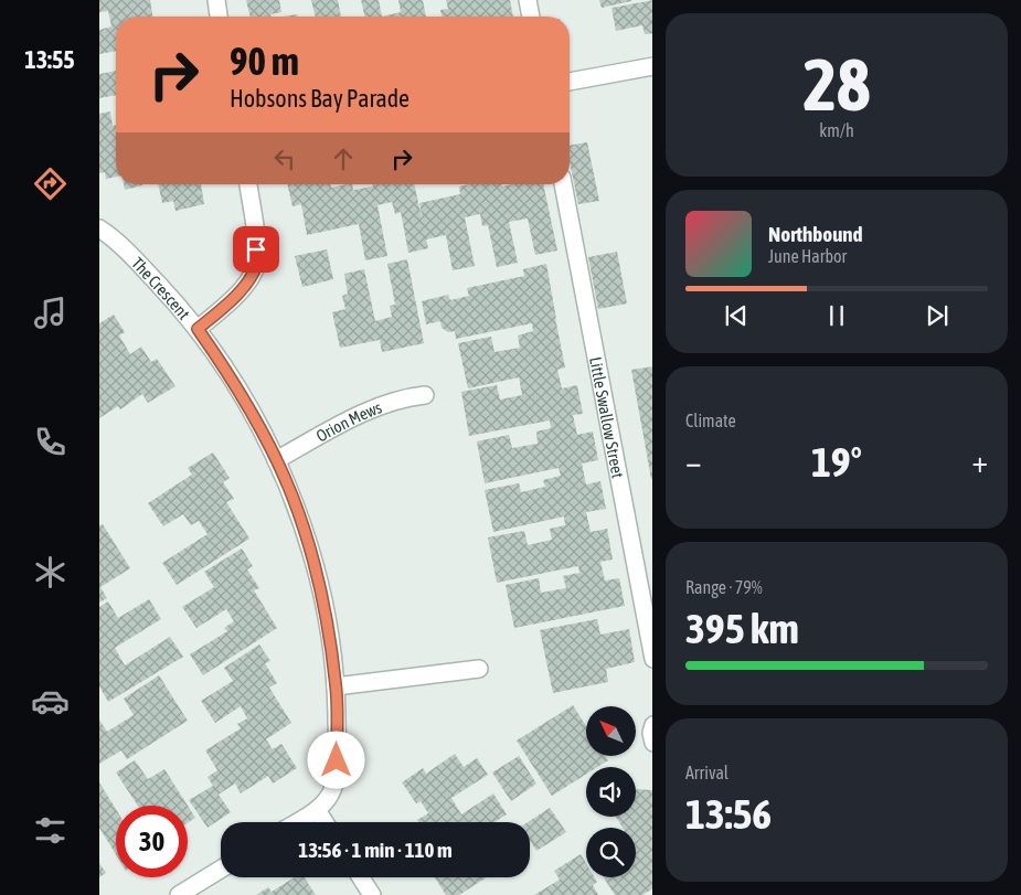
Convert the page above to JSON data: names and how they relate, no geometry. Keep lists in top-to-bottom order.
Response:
{
  "streets": {
    "street": ["The Crescent", "Little Swallow Street", "Orion Mews"]
  },
  "crossings": [
    ["The Crescent", "Orion Mews"]
  ],
  "north": "top left",
  "page": {
    "tabs": "13:55",
    "tile": [
      ["28", "km/h"],
      "Climate",
      ["Range · 79%", "395 km"],
      ["Arrival", "13:56"]
    ],
    "turn": ["90 m", "Hobsons Bay Parade"],
    "song": ["Northbound", "June Harbor"],
    "heat": ["−", "19°", "+"],
    "limit": "30",
    "trip": "13:56 · 1 min · 110 m"
  }
}
